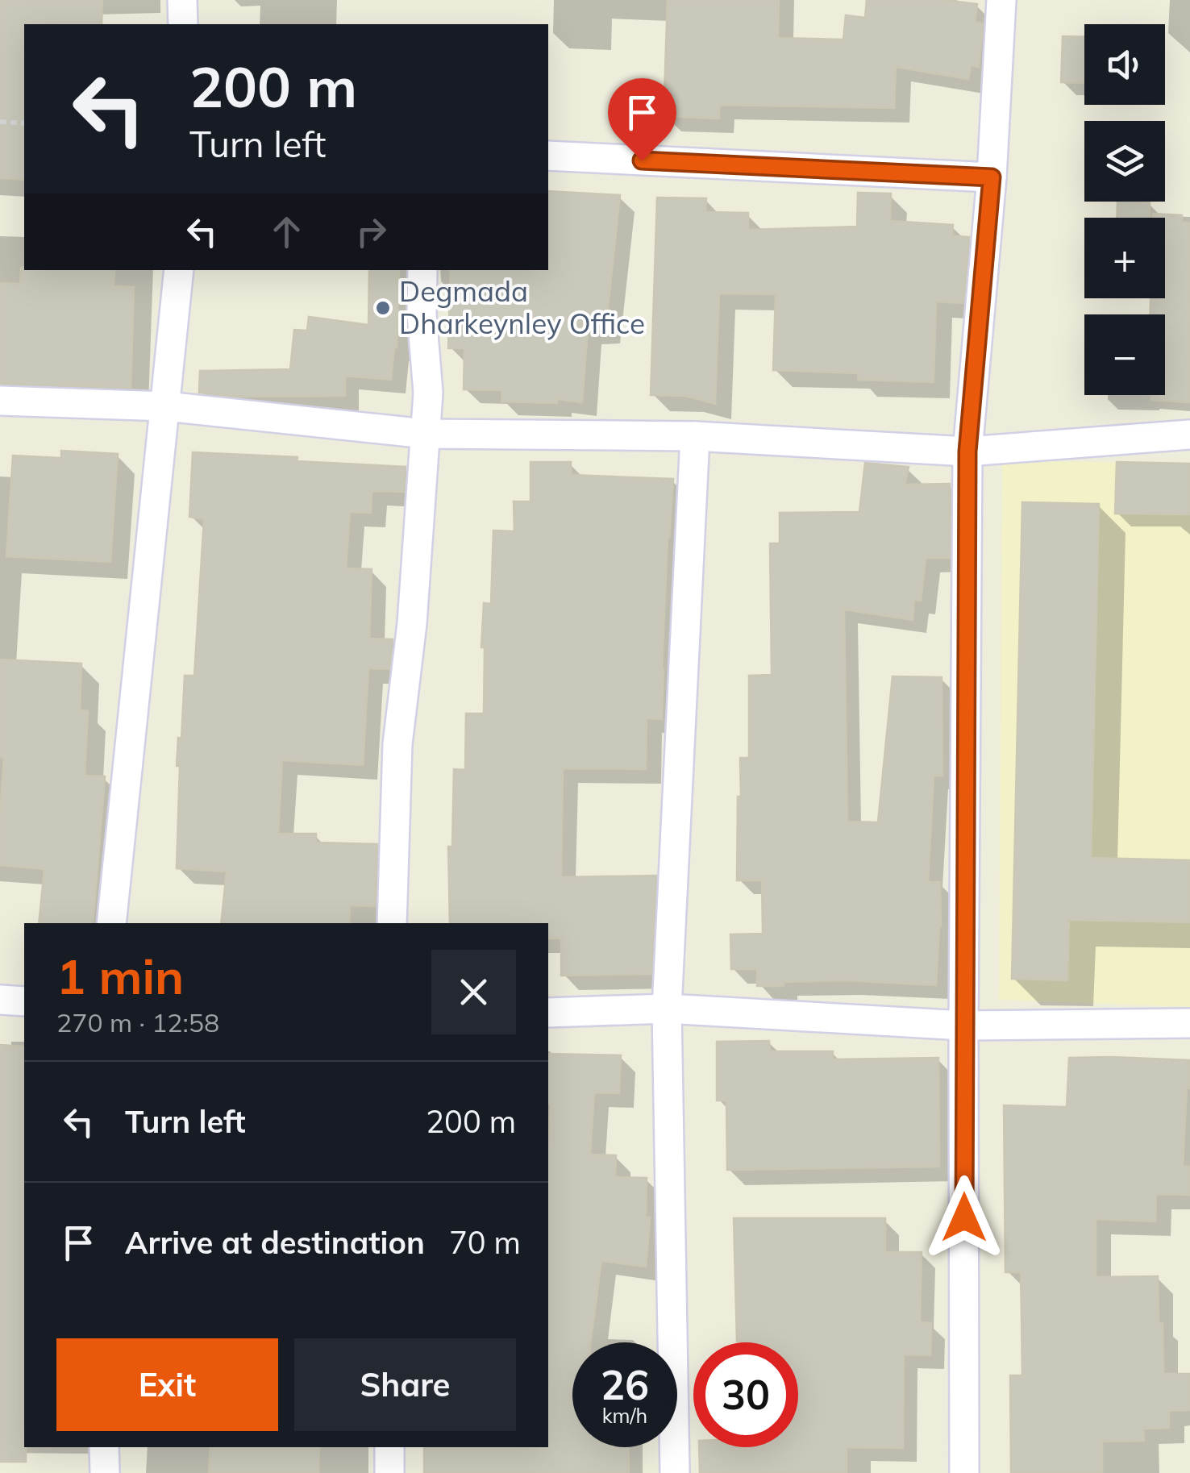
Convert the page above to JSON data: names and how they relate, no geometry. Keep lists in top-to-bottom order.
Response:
{
  "places": ["Degmada Dharkeynley Office"],
  "page": {
    "map_buttons": ["+", "−"],
    "turn": ["200 m", "Turn left"],
    "heading": ["1 min", "270 m · 12:58"],
    "list": [
      {
        "name": "Turn left",
        "value": "200 m"
      },
      {
        "name": "Arrive at destination",
        "value": "70 m"
      }
    ],
    "buttons": ["Exit", "Share"],
    "speed": "26 km/h",
    "limit": "30"
  }
}
